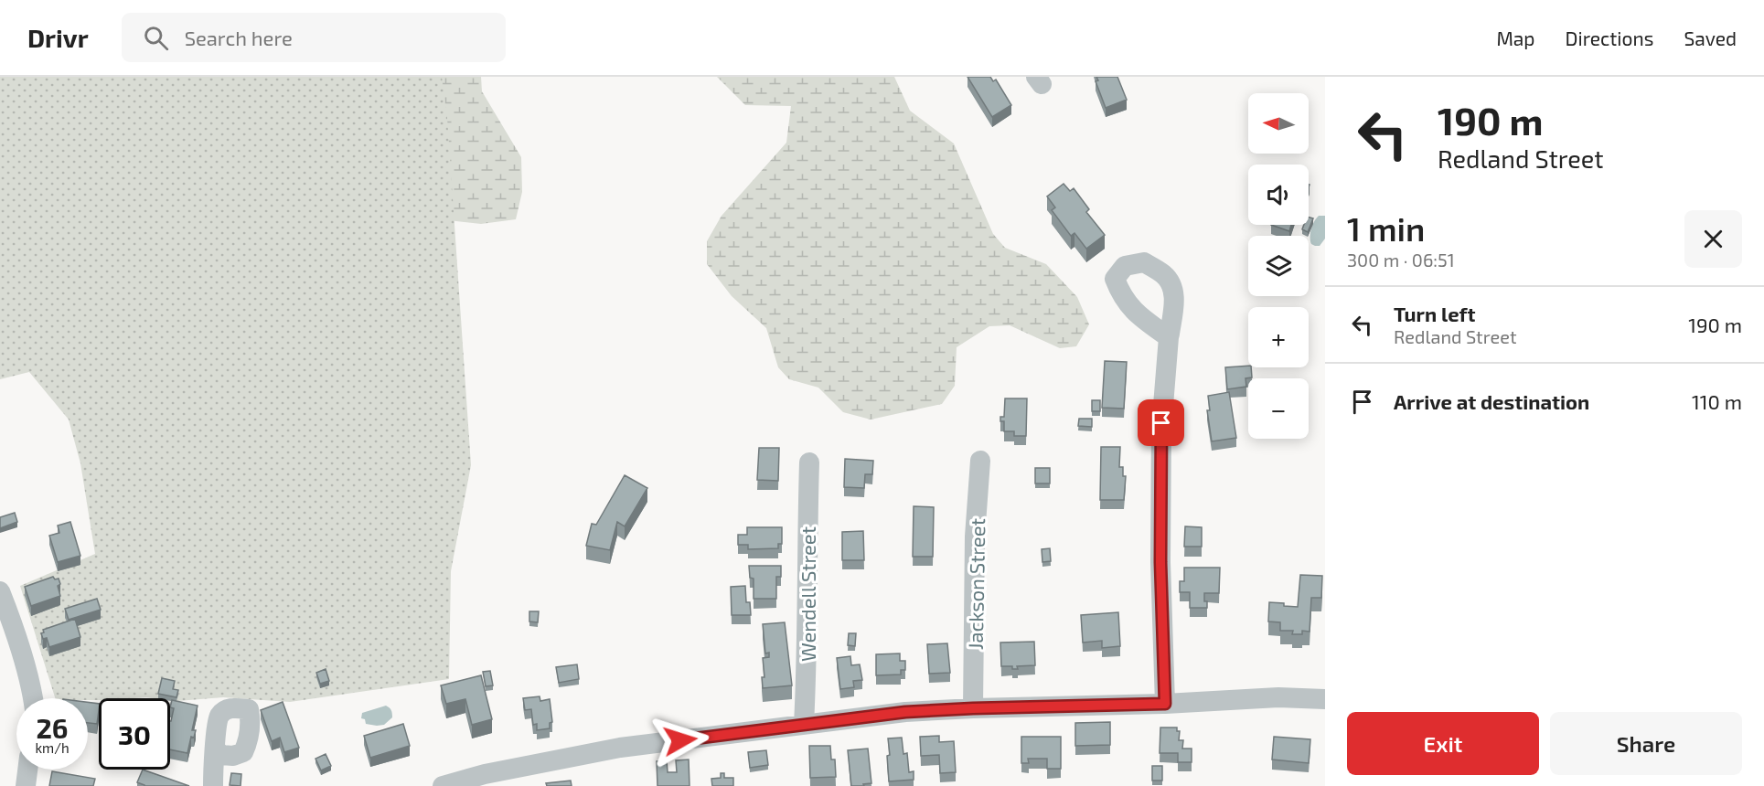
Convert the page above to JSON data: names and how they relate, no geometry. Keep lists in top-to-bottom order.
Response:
{
  "streets": {
    "street": ["Jackson Street", "Wendell Street"]
  },
  "north": "left",
  "page": {
    "header": "Drivr",
    "search": "Search here",
    "nav": ["Map", "Directions", "Saved"],
    "turn": ["190 m", "Redland Street"],
    "map_buttons": ["+", "−"],
    "heading": ["1 min", "300 m · 06:51"],
    "list": [
      {
        "name": "Turn left",
        "note": "Redland Street",
        "value": "190 m"
      },
      {
        "name": "Arrive at destination",
        "value": "110 m"
      }
    ],
    "speed": "26 km/h",
    "limit": "30",
    "buttons": ["Exit", "Share"]
  }
}
